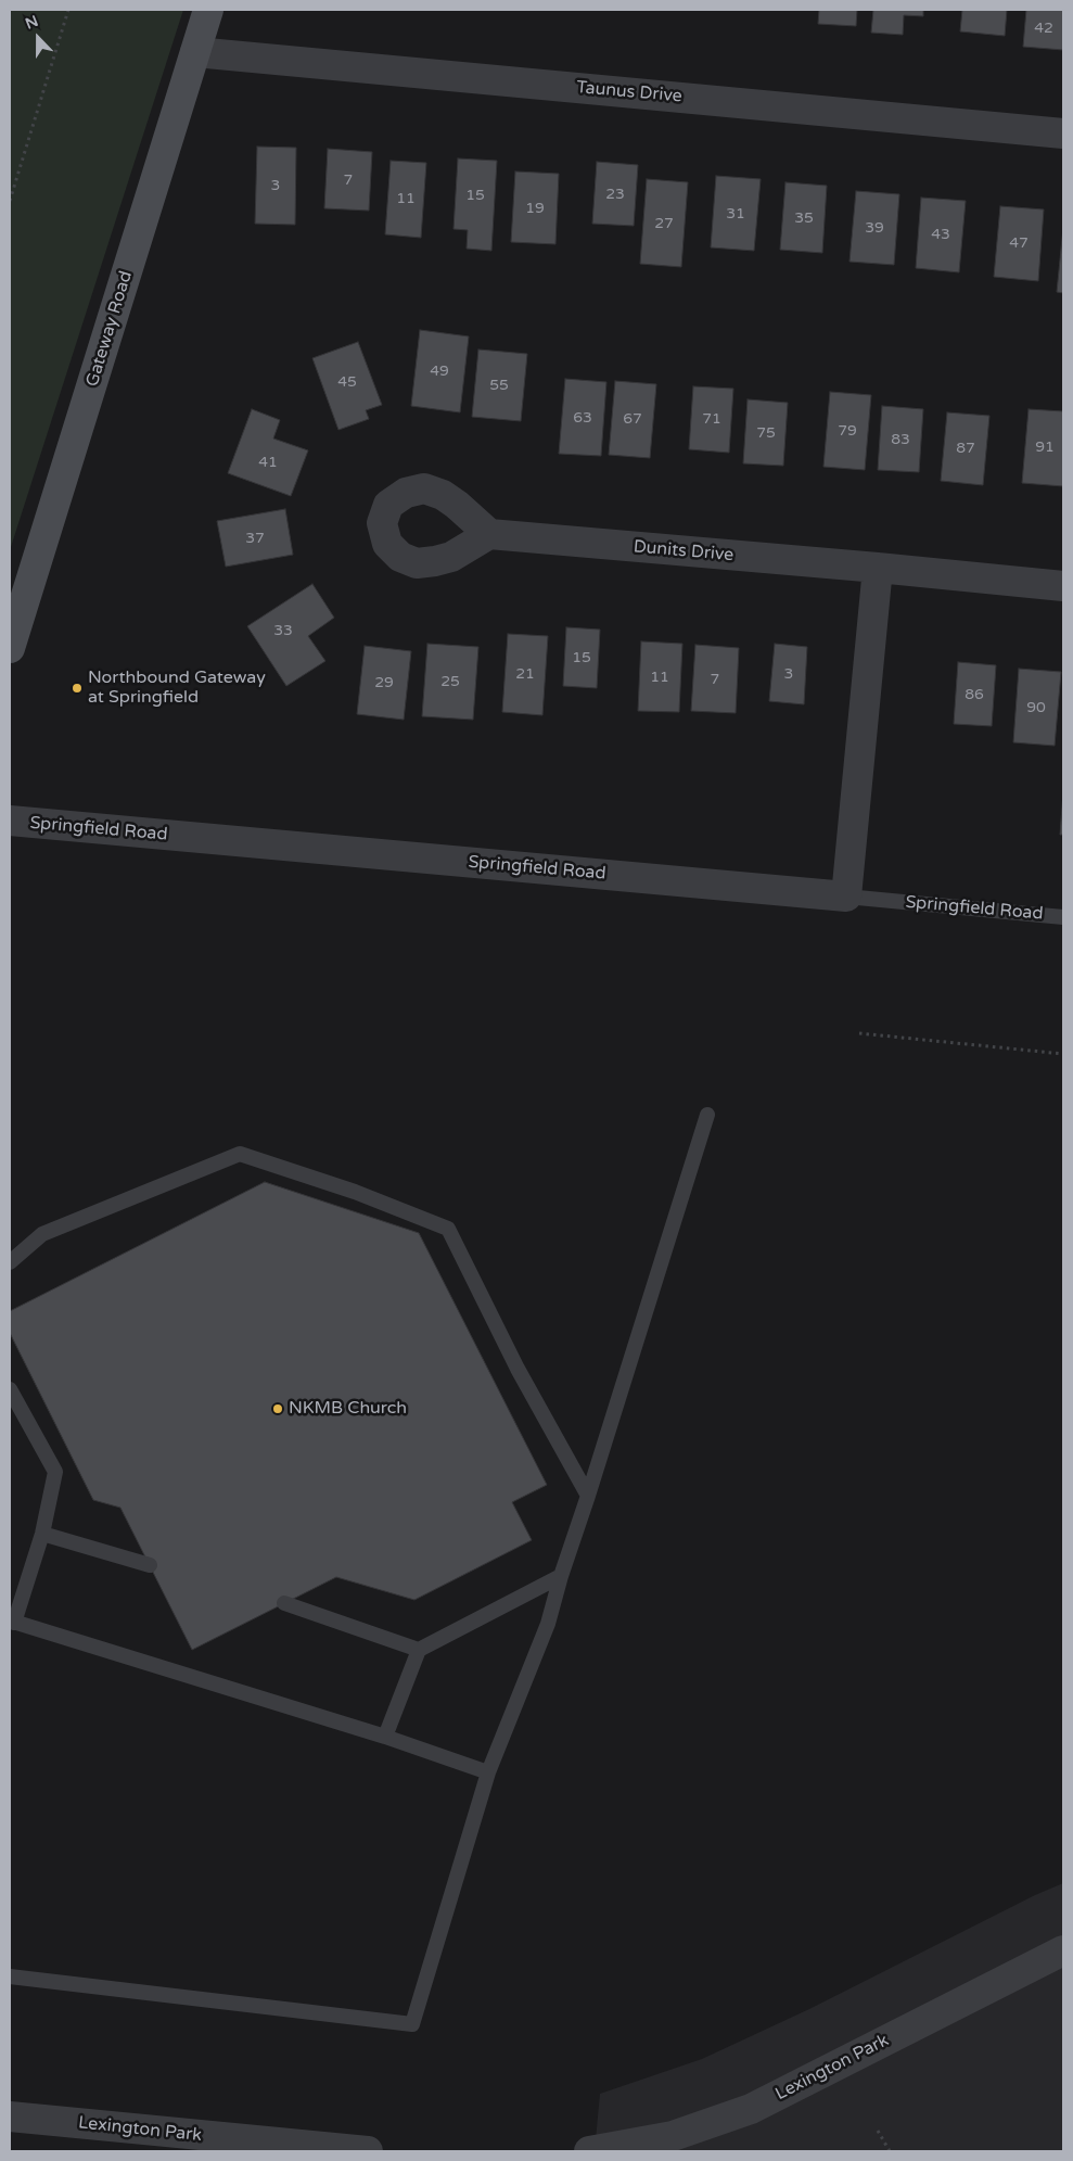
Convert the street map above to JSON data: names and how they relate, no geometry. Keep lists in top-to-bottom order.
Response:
{
  "streets": {
    "main road": ["Gateway Road"],
    "street": [
      "Taunus Drive",
      "Dunits Drive",
      "Springfield Road",
      "Lexington Park"
    ]
  },
  "crossings": [
    ["Taunus Drive", "Gateway Road"]
  ],
  "places": ["Northbound Gateway at Springfield", "NKMB Church"],
  "house_numbers": [
    "42",
    "7",
    "3",
    "23",
    "15",
    "11",
    "19",
    "31",
    "35",
    "27",
    "39",
    "43",
    "47",
    "49",
    "45",
    "55",
    "63",
    "67",
    "71",
    "79",
    "75",
    "83",
    "91",
    "87",
    "41",
    "37",
    "33",
    "15",
    "21",
    "3",
    "11",
    "7",
    "25",
    "29",
    "86",
    "90"
  ],
  "north": "top"
}
